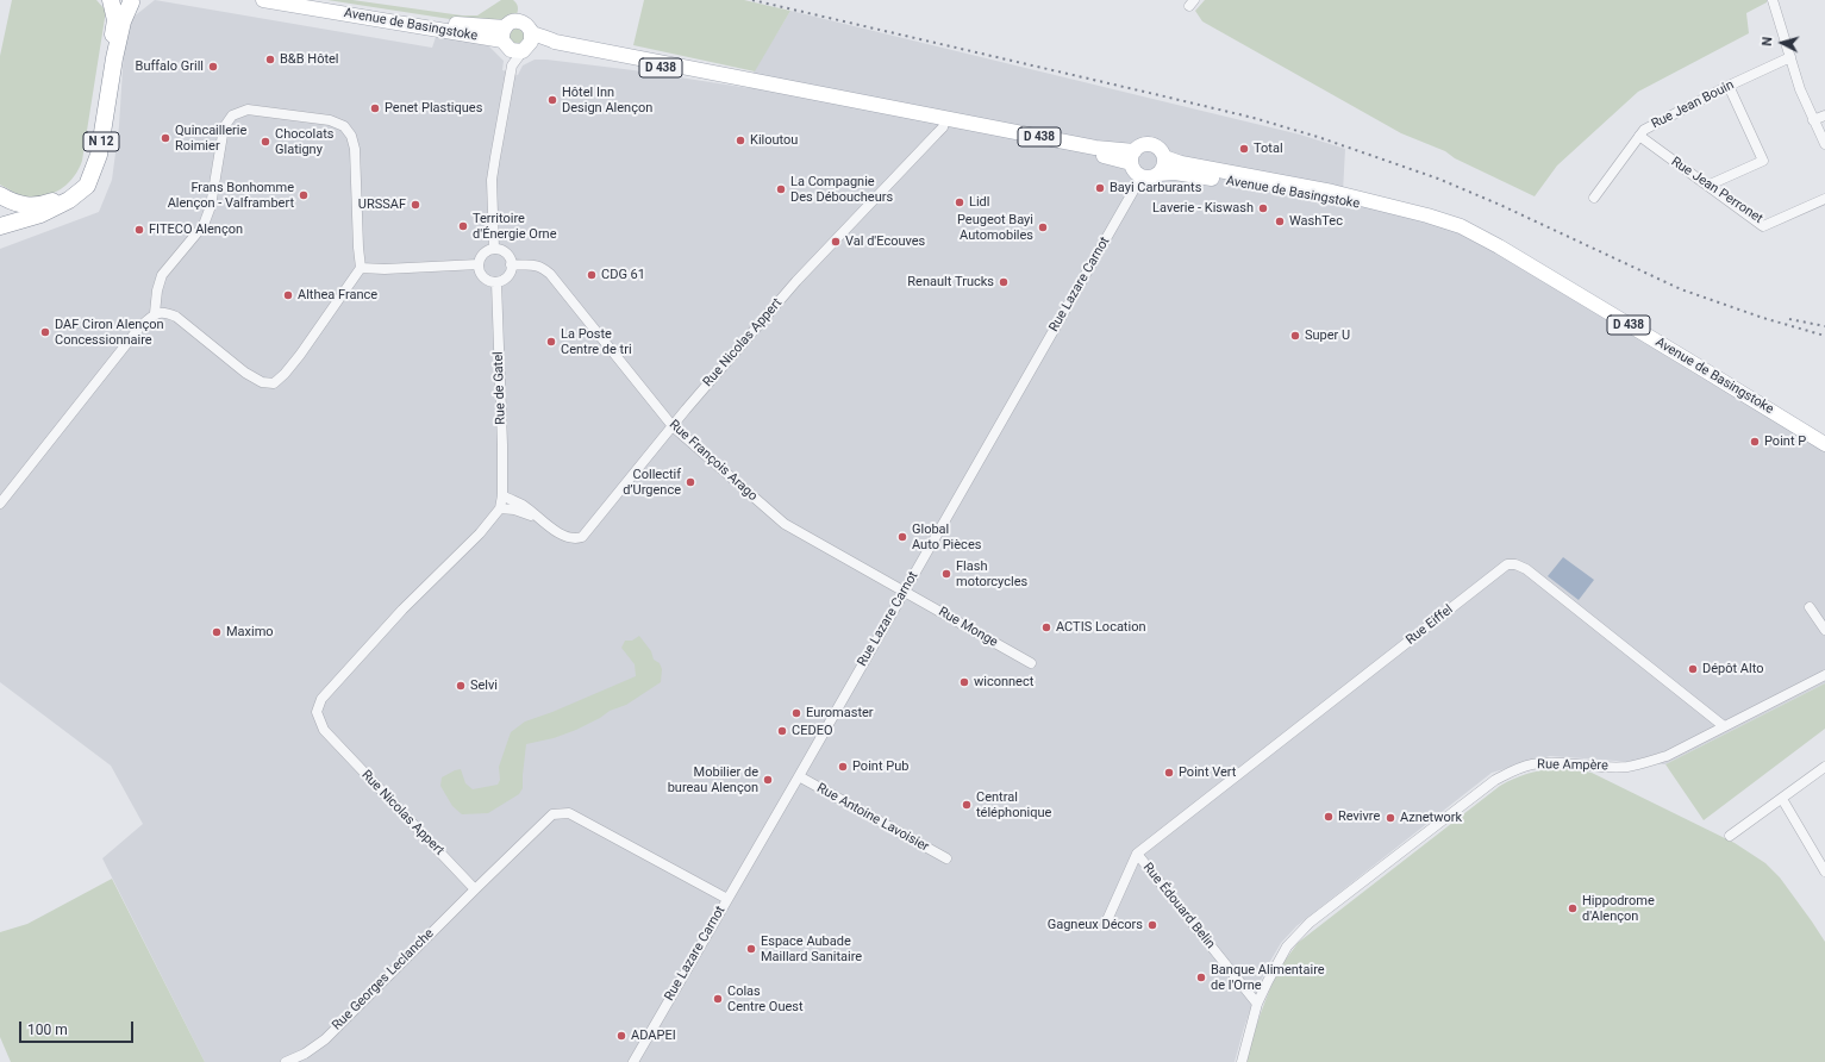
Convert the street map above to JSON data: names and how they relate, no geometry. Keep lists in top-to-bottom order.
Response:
{
  "streets": {
    "highway": ["N 12"],
    "main road": ["Avenue de Basingstoke", "D 438"],
    "street": [
      "Rue Jean Bouin",
      "Rue Jean Perronet",
      "Rue Lazare Carnot",
      "Rue Nicolas Appert",
      "Rue de Gatel",
      "Rue François Arago",
      "Rue Eiffel",
      "Rue Monge",
      "Rue Ampère",
      "Rue Antoine Lavoisier",
      "Rue Édouard Belin",
      "Rue Georges Leclanche"
    ]
  },
  "crossings": [
    ["Avenue de Basingstoke", "D 438"],
    ["Avenue de Basingstoke", "Rue Lazare Carnot"],
    ["D 438", "Rue Lazare Carnot"],
    ["D 438", "Rue Nicolas Appert"],
    ["Rue Jean Bouin", "Rue Jean Perronet"],
    ["Rue Lazare Carnot", "Rue François Arago"],
    ["Rue Lazare Carnot", "Rue Monge"],
    ["Rue Lazare Carnot", "Rue Antoine Lavoisier"],
    ["Rue Nicolas Appert", "Rue de Gatel"],
    ["Rue Nicolas Appert", "Rue François Arago"],
    ["Rue Nicolas Appert", "Rue Georges Leclanche"],
    ["Rue de Gatel", "Rue François Arago"],
    ["Rue François Arago", "Rue Monge"],
    ["Rue Eiffel", "Rue Ampère"],
    ["Rue Eiffel", "Rue Édouard Belin"],
    ["Rue Ampère", "Rue Édouard Belin"]
  ],
  "places": [
    "B&B Hôtel",
    "Buffalo Grill",
    "Hôtel Inn Design Alençon",
    "Penet Plastiques",
    "Quincaillerie Roimier",
    "Kiloutou",
    "Chocolats Glatigny",
    "Total",
    "Bayi Carburants",
    "La Compagnie Des Déboucheurs",
    "Frans Bonhomme Alençon - Valframbert",
    "Lidl",
    "URSSAF",
    "Laverie - Kiswash",
    "WashTec",
    "Territoire d'Énergie Orne",
    "Peugeot Bayi Automobiles",
    "FITECO Alençon",
    "Val d'Ecouves",
    "CDG 61",
    "Renault Trucks",
    "Althea France",
    "DAF Ciron Alençon Concessionnaire",
    "Super U",
    "La Poste Centre de tri",
    "Point P",
    "Collectif d’Urgence",
    "Global Auto Pièces",
    "Flash motorcycles",
    "ACTIS Location",
    "Maximo",
    "Dépôt Alto",
    "wiconnect",
    "Selvi",
    "Euromaster",
    "CEDEO",
    "Point Pub",
    "Point Vert",
    "Mobilier de bureau Alençon",
    "Central téléphonique",
    "Revivre",
    "Aznetwork",
    "Hippodrome d'Alençon",
    "Gagneux Décors",
    "Espace Aubade Maillard Sanitaire",
    "Banque Alimentaire de l'Orne",
    "Colas Centre Ouest",
    "ADAPEI"
  ],
  "scale_bar": "100 m",
  "north": "left"
}
